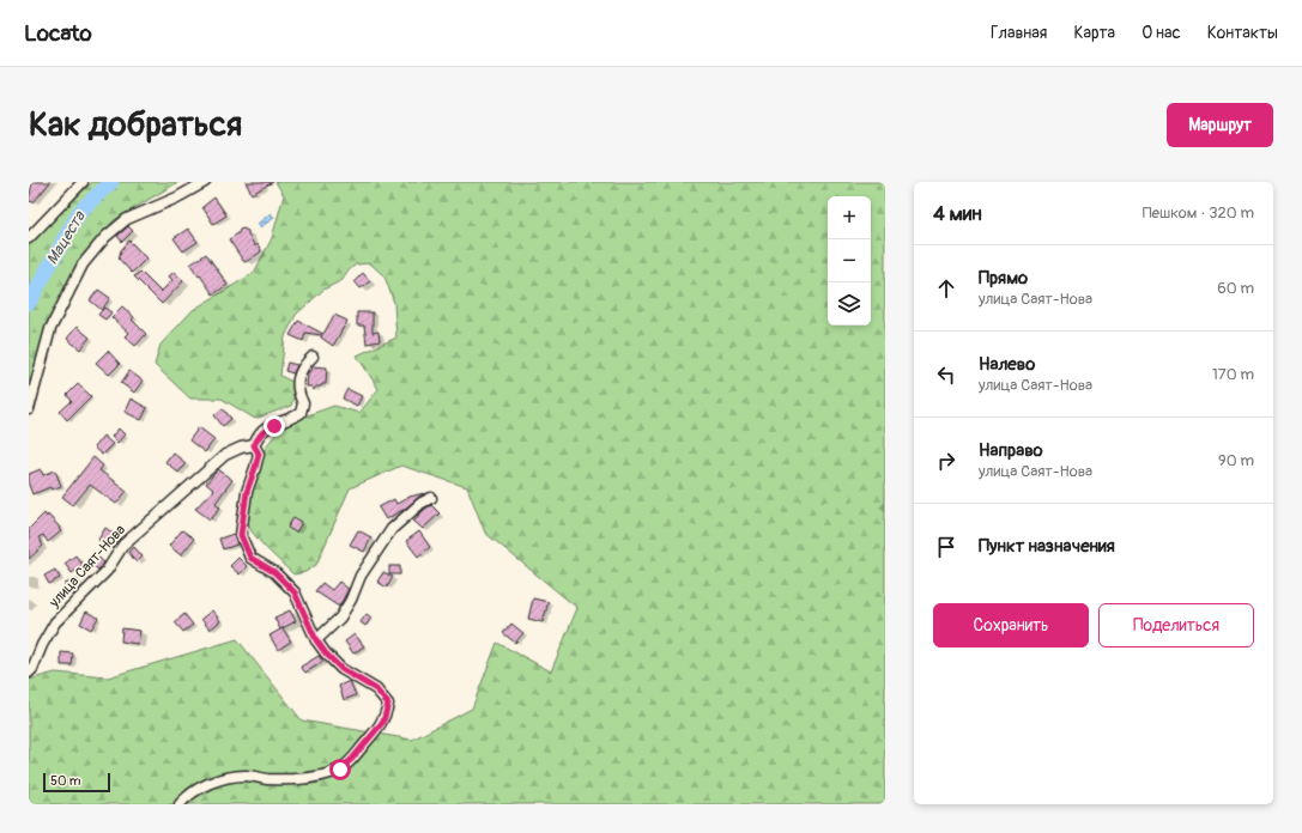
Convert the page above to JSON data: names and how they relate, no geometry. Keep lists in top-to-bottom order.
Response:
{
  "streets": {
    "street": ["улица Саят-Нова"]
  },
  "water": ["Мацеста"],
  "scale_bar": "50 m",
  "page": {
    "header": "Locato",
    "nav": [
      "Главная",
      "Карта",
      "О нас",
      "Контакты"
    ],
    "buttons": [
      "Маршрут",
      ["Сохранить", "Поделиться"]
    ],
    "title": "Как добраться",
    "heading": ["4 мин", "Пешком · 320 m"],
    "map_buttons": ["+", "−"],
    "list": [
      ["Прямо", "улица Саят-Нова", "60 m"],
      ["Налево", "улица Саят-Нова", "170 m"],
      ["Направо", "улица Саят-Нова", "90 m"],
      "Пункт назначения"
    ],
    "scale": "50 m"
  }
}
